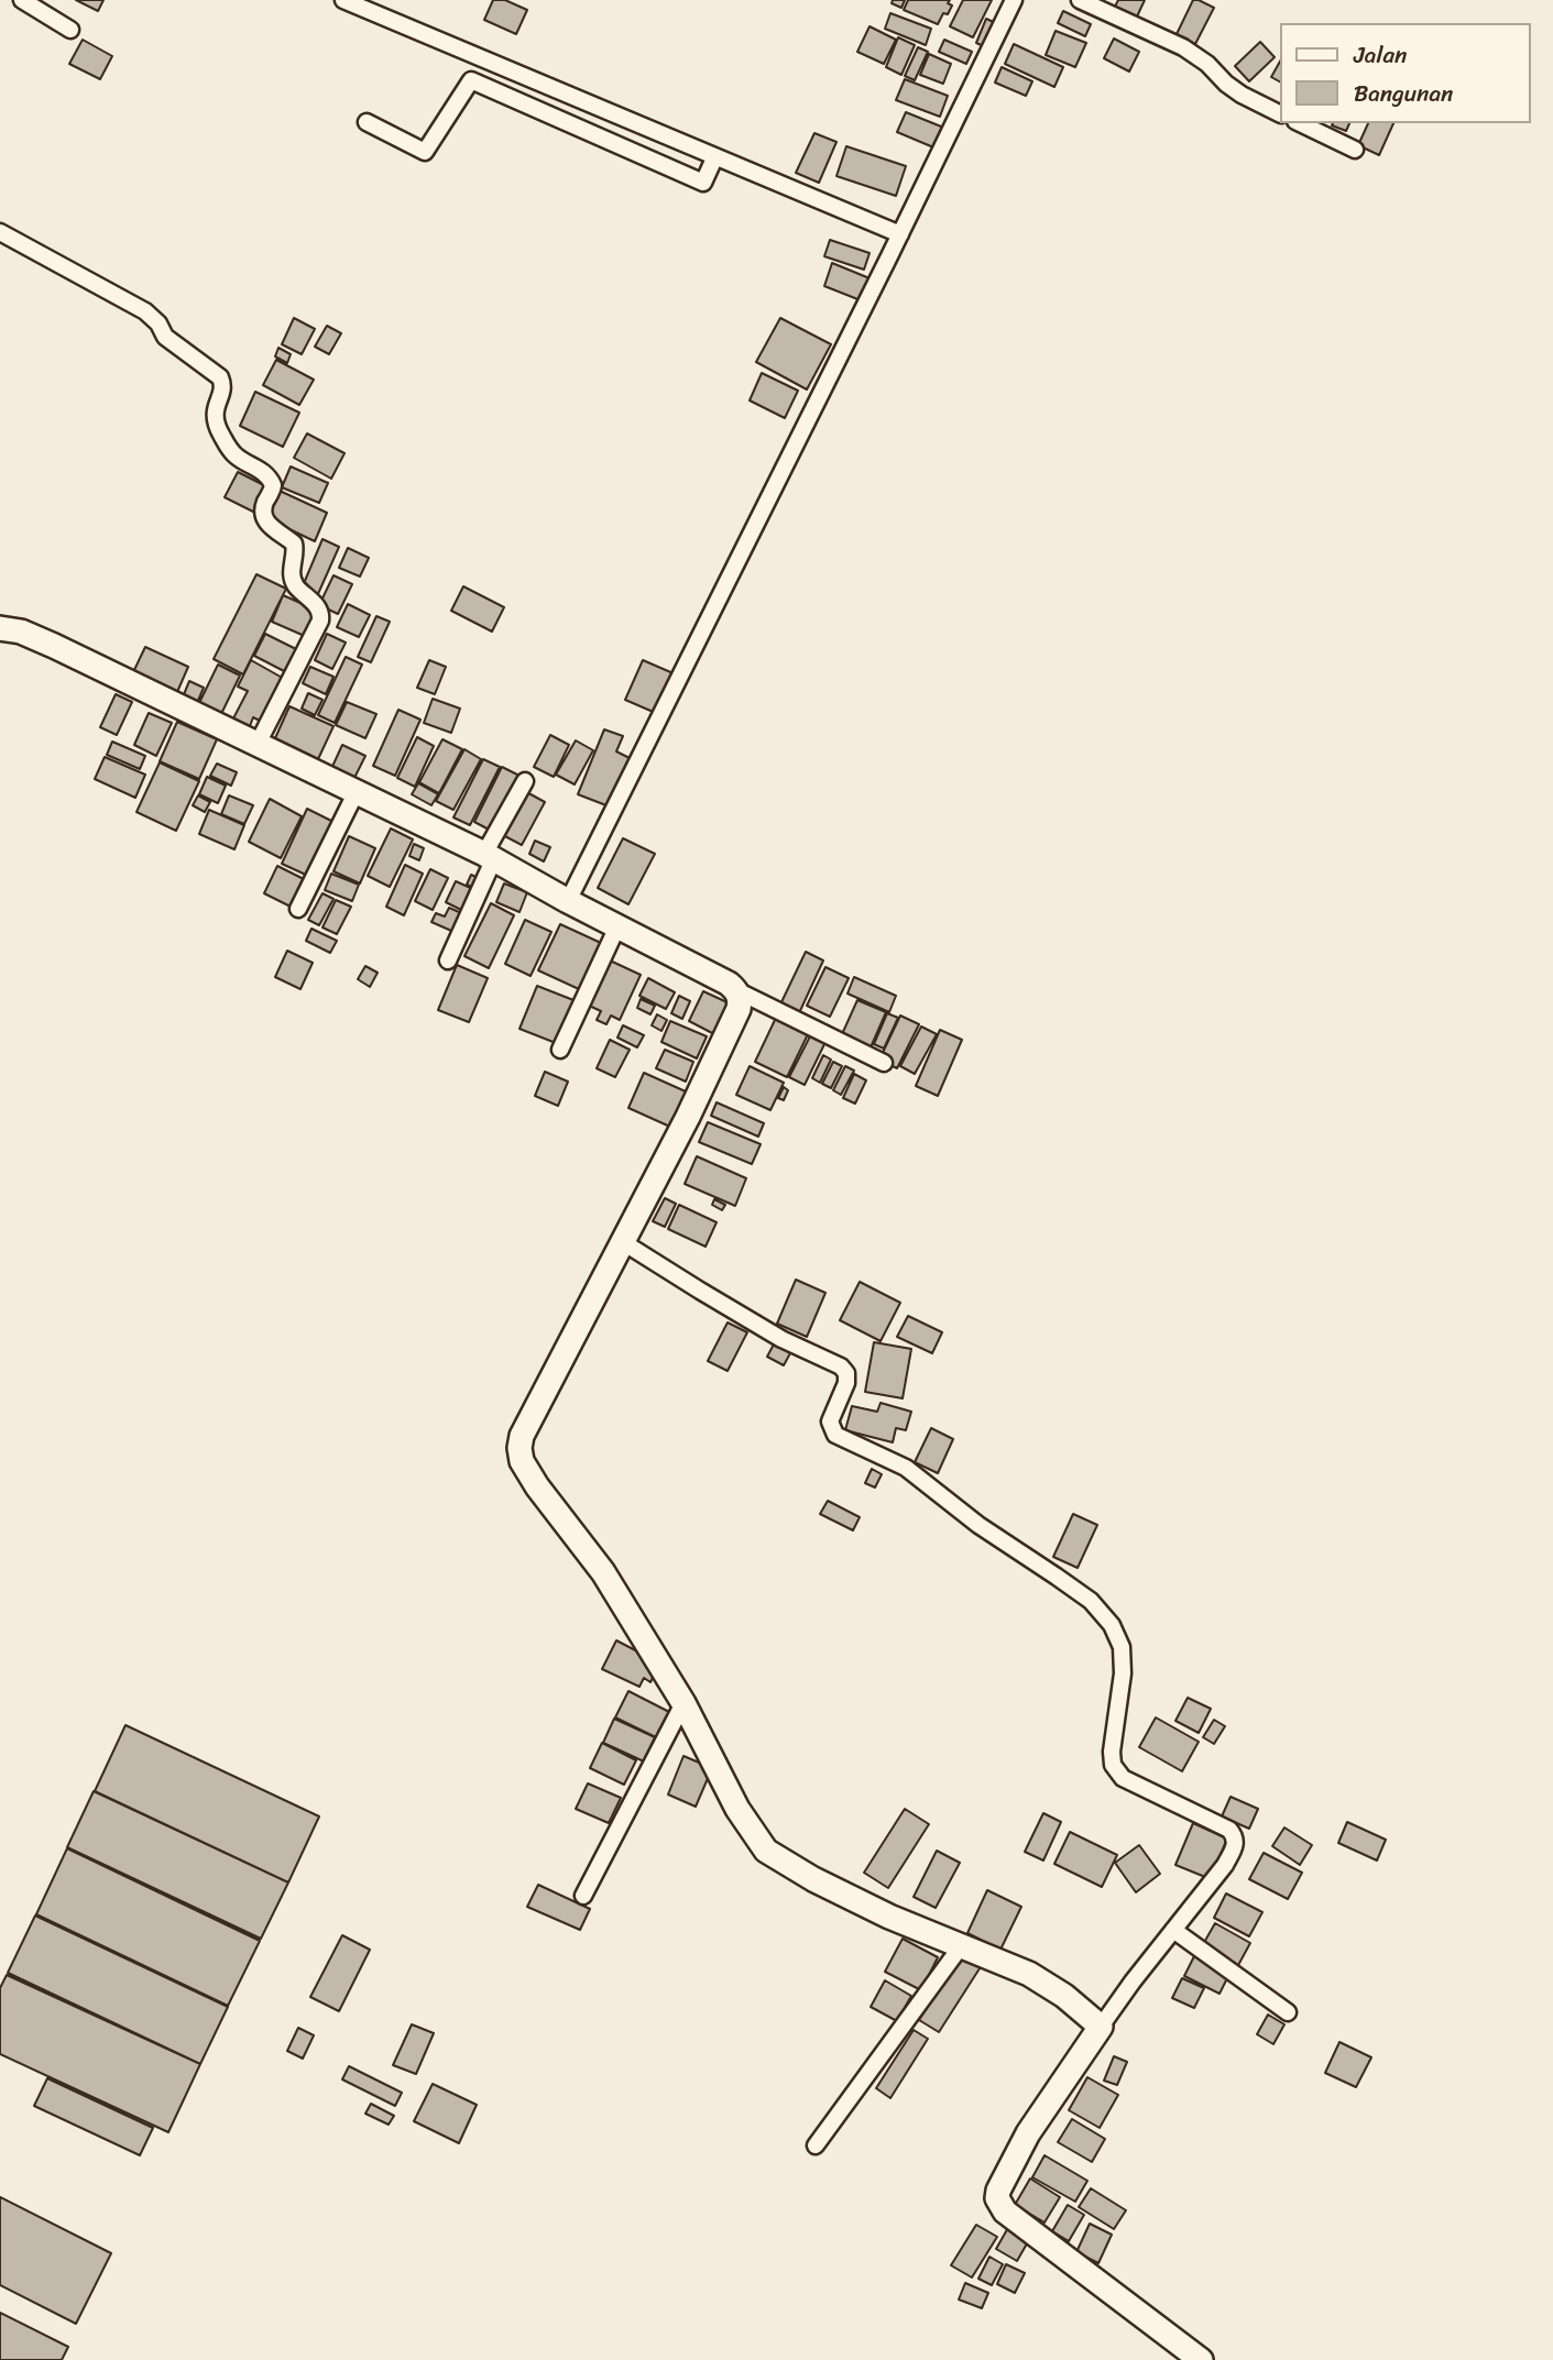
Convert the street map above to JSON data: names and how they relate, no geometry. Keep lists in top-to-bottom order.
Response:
{
  "legend": ["Jalan", "Bangunan"]
}
